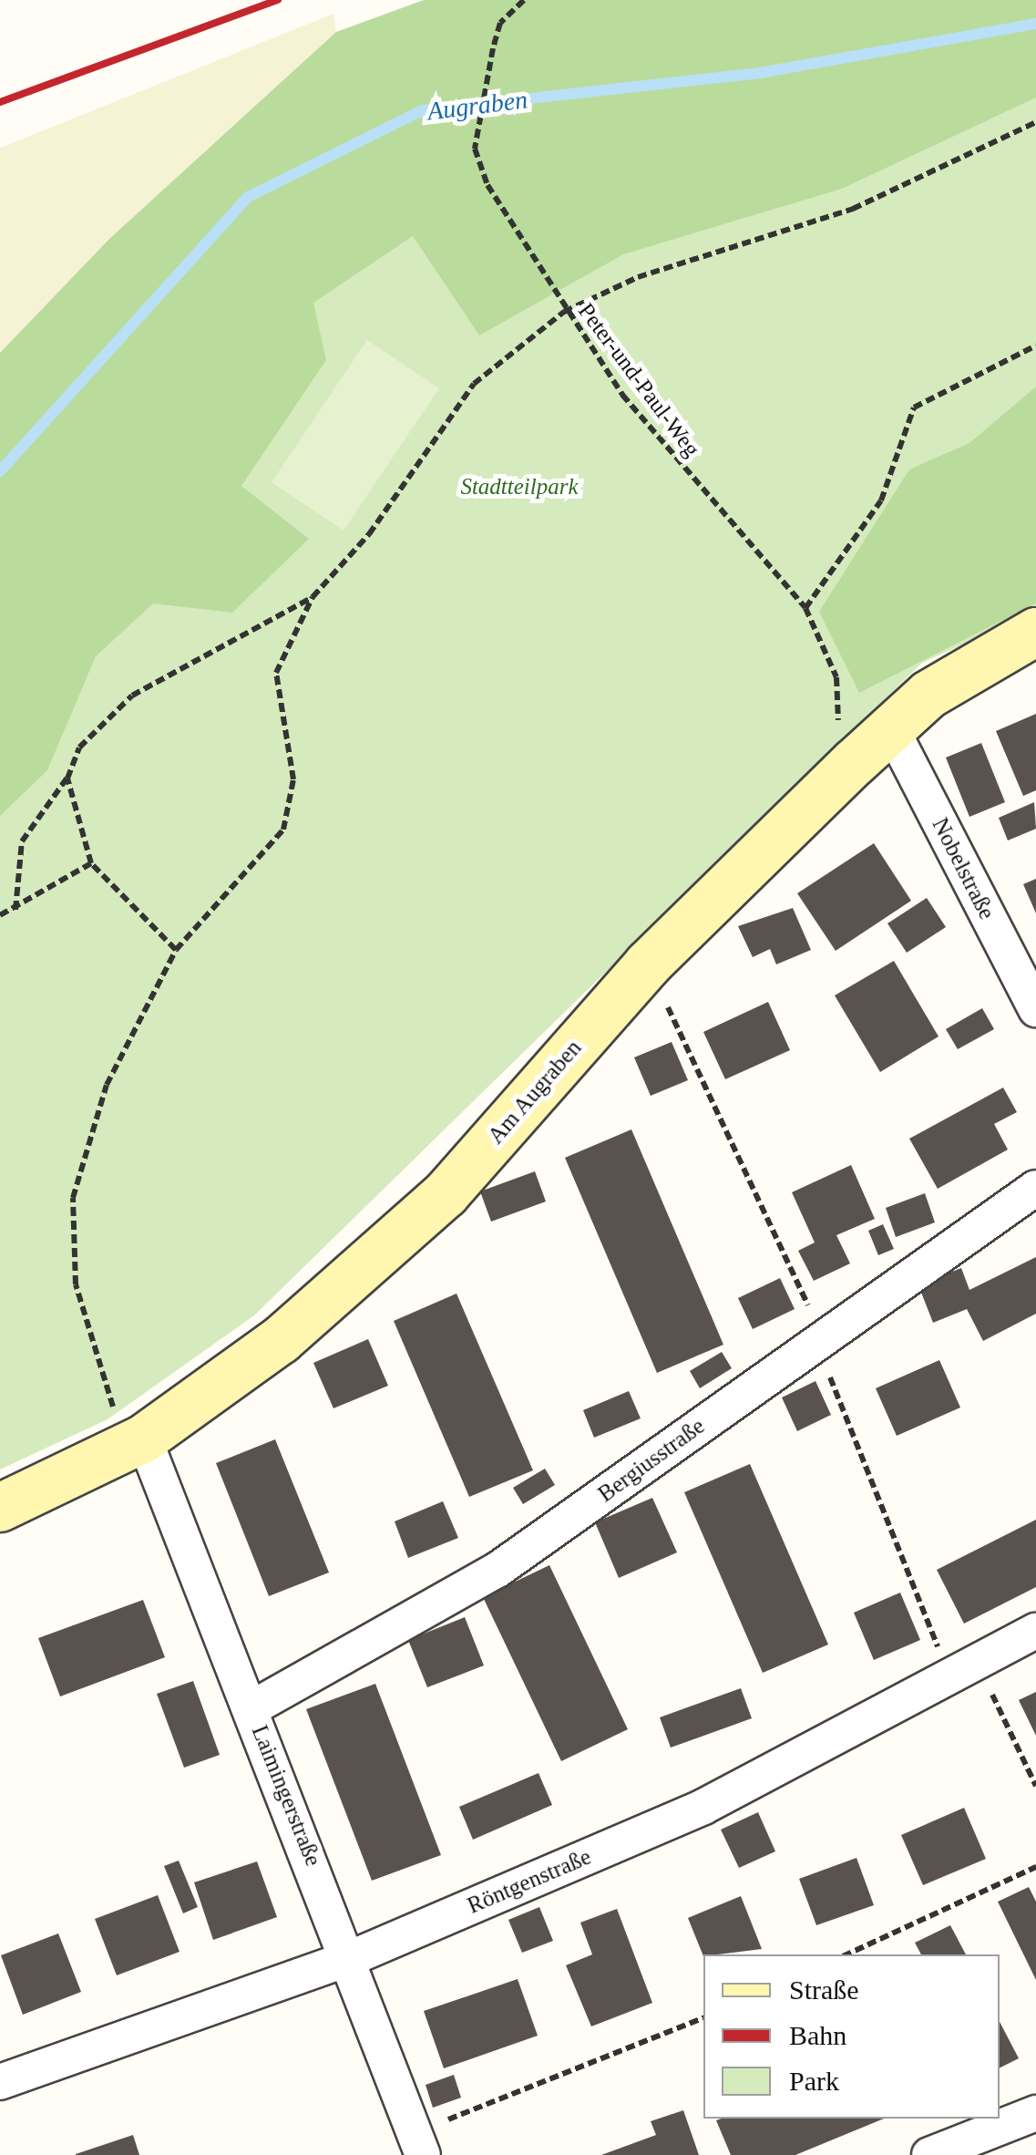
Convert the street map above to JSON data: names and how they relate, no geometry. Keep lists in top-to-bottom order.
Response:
{
  "streets": {
    "street": [
      "Nobelstraße",
      "Am Augraben",
      "Bergiusstraße",
      "Laimingerstraße",
      "Röntgenstraße"
    ],
    "path": ["Peter-und-Paul-Weg"]
  },
  "crossings": [
    ["Peter-und-Paul-Weg", "Am Augraben"],
    ["Nobelstraße", "Am Augraben"],
    ["Am Augraben", "Laimingerstraße"],
    ["Bergiusstraße", "Laimingerstraße"],
    ["Laimingerstraße", "Röntgenstraße"]
  ],
  "water": ["Augraben"],
  "parks": ["Stadtteilpark"],
  "legend": ["Straße", "Bahn", "Park"]
}
